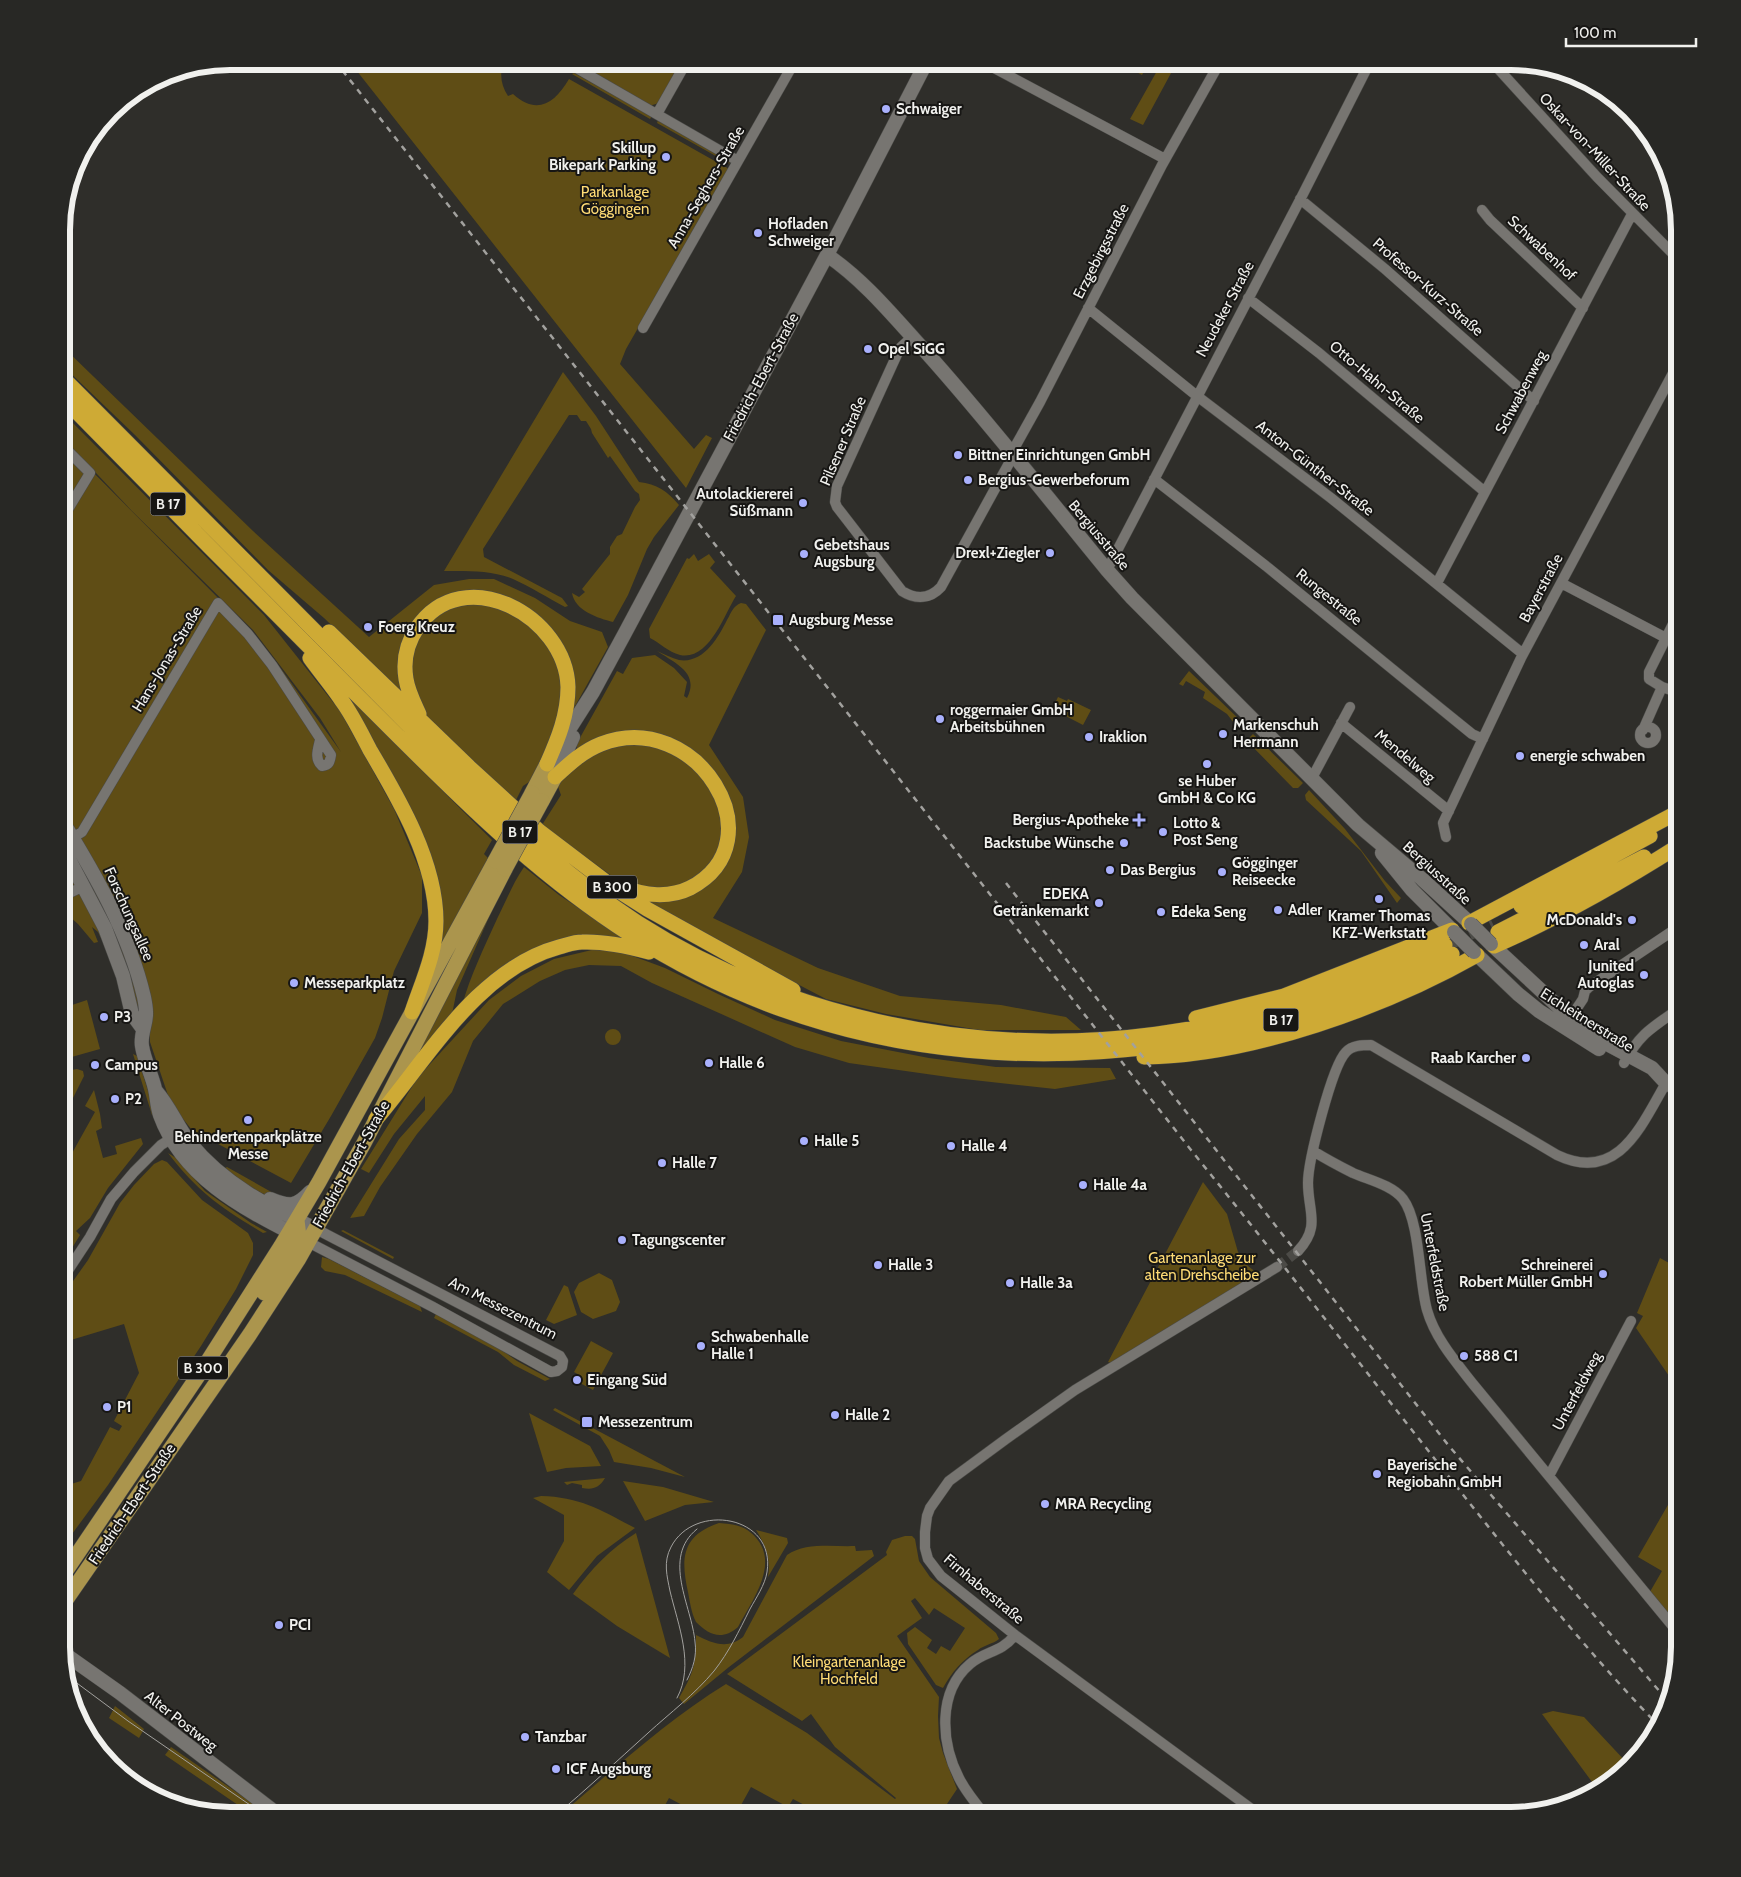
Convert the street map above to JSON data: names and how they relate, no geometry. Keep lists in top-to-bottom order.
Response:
{
  "streets": {
    "highway": ["B 17", "B 300"],
    "main road": ["Friedrich-Ebert-Straße"],
    "street": [
      "Oskar-von-Miller-Straße",
      "Anna-Seghers-Straße",
      "Schwabenhof",
      "Erzgebirgsstraße",
      "Professor-Kurz-Straße",
      "Neudeker Straße",
      "Otto-Hahn-Straße",
      "Schwabenweg",
      "Pilsener Straße",
      "Anton-Günther-Straße",
      "Bergiusstraße",
      "Bayerstraße",
      "Rungestraße",
      "Hans-Jonas-Straße",
      "Mendelweg",
      "Forschungsallee",
      "Eichleitnerstraße",
      "Unterfeldstraße",
      "Am Messezentrum",
      "Unterfeldweg",
      "Firnhaberstraße",
      "Alter Postweg"
    ]
  },
  "crossings": [
    ["Oskar-von-Miller-Straße", "Schwabenweg"],
    ["Schwabenhof", "Schwabenweg"],
    ["Erzgebirgsstraße", "Pilsener Straße"],
    ["Erzgebirgsstraße", "Anton-Günther-Straße"],
    ["Erzgebirgsstraße", "Bergiusstraße"],
    ["Professor-Kurz-Straße", "Neudeker Straße"],
    ["Professor-Kurz-Straße", "Schwabenweg"],
    ["Neudeker Straße", "Otto-Hahn-Straße"],
    ["Neudeker Straße", "Anton-Günther-Straße"],
    ["Neudeker Straße", "Bergiusstraße"],
    ["Neudeker Straße", "Rungestraße"],
    ["Friedrich-Ebert-Straße", "Bergiusstraße"],
    ["Friedrich-Ebert-Straße", "B 300"],
    ["Friedrich-Ebert-Straße", "Forschungsallee"],
    ["Friedrich-Ebert-Straße", "Am Messezentrum"],
    ["Otto-Hahn-Straße", "Schwabenweg"],
    ["Schwabenweg", "Anton-Günther-Straße"],
    ["Pilsener Straße", "Bergiusstraße"],
    ["Anton-Günther-Straße", "Bayerstraße"],
    ["B 17", "B 300"],
    ["Bergiusstraße", "Eichleitnerstraße"],
    ["Bayerstraße", "Rungestraße"],
    ["Bayerstraße", "Mendelweg"],
    ["Forschungsallee", "Am Messezentrum"],
    ["Unterfeldstraße", "Unterfeldweg"]
  ],
  "parks": ["Parkanlage Göggingen", "Gartenanlage zur alten Drehscheibe", "Kleingartenanlage Hochfeld"],
  "places": {
    "other": [
      "Schwaiger",
      "Skillup Bikepark Parking",
      "Hofladen Schweiger",
      "Opel SiGG",
      "Bittner Einrichtungen GmbH",
      "Bergius-Gewerbeforum",
      "Autolackiererei Süßmann",
      "Drexl+Ziegler",
      "Gebetshaus Augsburg",
      "Foerg Kreuz",
      "roggermaier GmbH Arbeitsbühnen",
      "Markenschuh Herrmann",
      "Iraklion",
      "energie schwaben",
      "se Huber GmbH & Co KG",
      "Lotto & Post Seng",
      "Backstube Wünsche",
      "Das Bergius",
      "Gögginger Reiseecke",
      "Kramer Thomas KFZ-Werkstatt",
      "EDEKA Getränkemarkt",
      "Adler",
      "Edeka Seng",
      "McDonald's",
      "Aral",
      "Junited Autoglas",
      "Messeparkplatz",
      "P3",
      "Raab Karcher",
      "Halle 6",
      "Campus",
      "P2",
      "Behindertenparkplätze Messe",
      "Halle 5",
      "Halle 4",
      "Halle 7",
      "Halle 4a",
      "Tagungscenter",
      "Halle 3",
      "Schreinerei Robert Müller GmbH",
      "Halle 3a",
      "Schwabenhalle Halle 1",
      "588 C1",
      "Eingang Süd",
      "P1",
      "Halle 2",
      "Bayerische Regiobahn GmbH",
      "MRA Recycling",
      "PCI",
      "Tanzbar",
      "ICF Augsburg"
    ],
    "transit": ["Augsburg Messe", "Messezentrum"],
    "health": ["Bergius-Apotheke"]
  },
  "scale_bar": "100 m"
}
